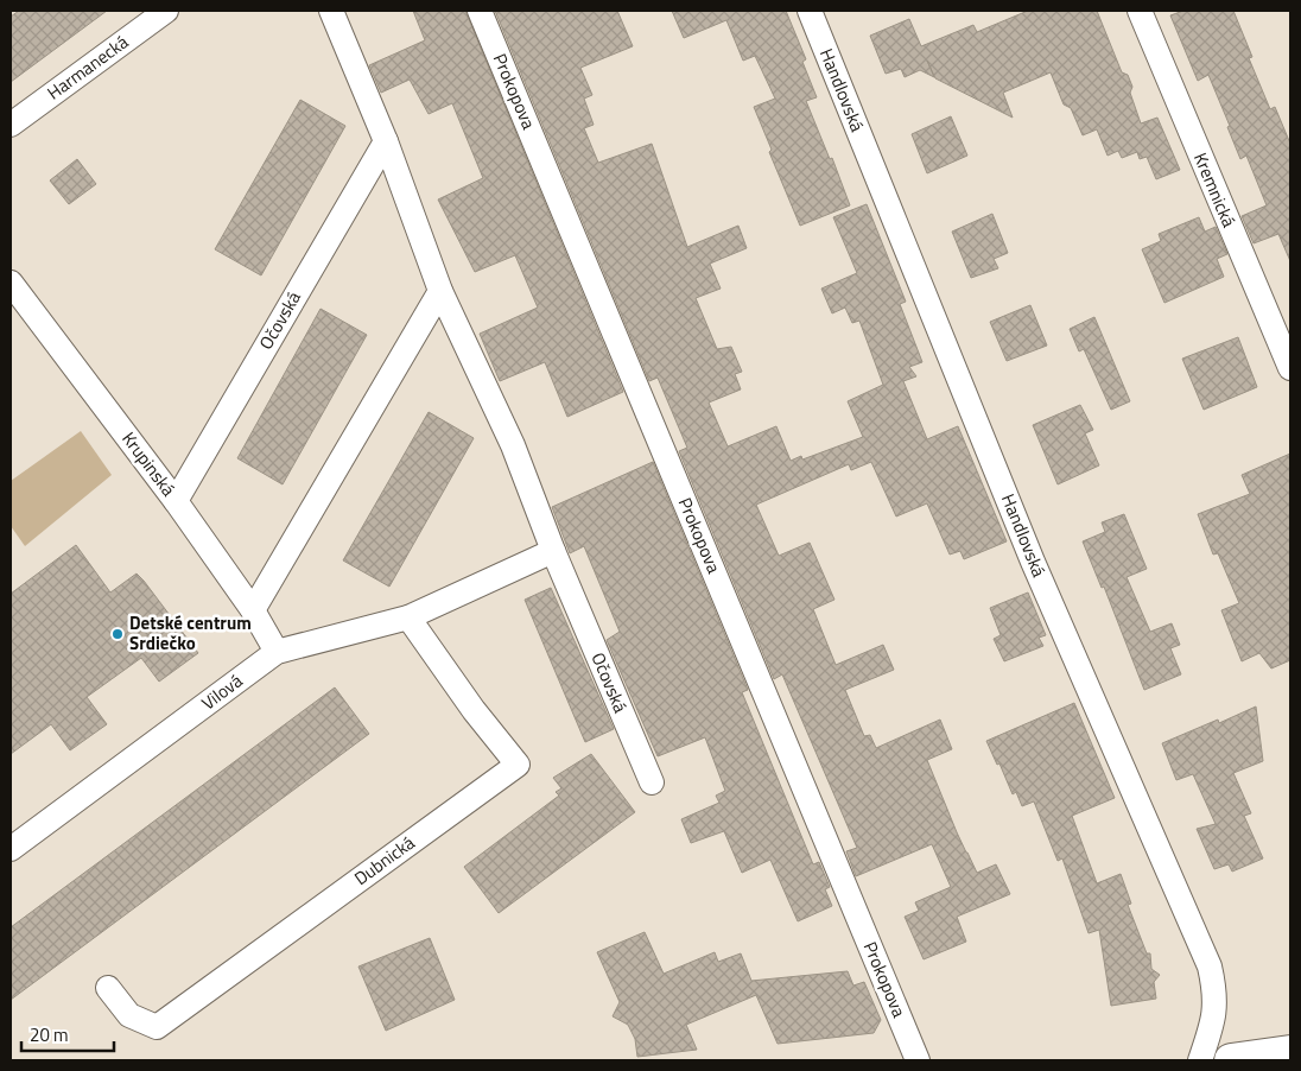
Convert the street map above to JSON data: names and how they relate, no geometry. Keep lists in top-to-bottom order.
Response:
{
  "streets": {
    "street": [
      "Harmanecká",
      "Handlovská",
      "Prokopova",
      "Kremnická",
      "Očovská",
      "Krupinská",
      "Vilová",
      "Dubnická"
    ]
  },
  "crossings": [
    ["Očovská", "Krupinská"],
    ["Očovská", "Vilová"],
    ["Krupinská", "Vilová"],
    ["Vilová", "Dubnická"]
  ],
  "places": ["Detské centrum Srdiečko"],
  "scale_bar": "20 m"
}
